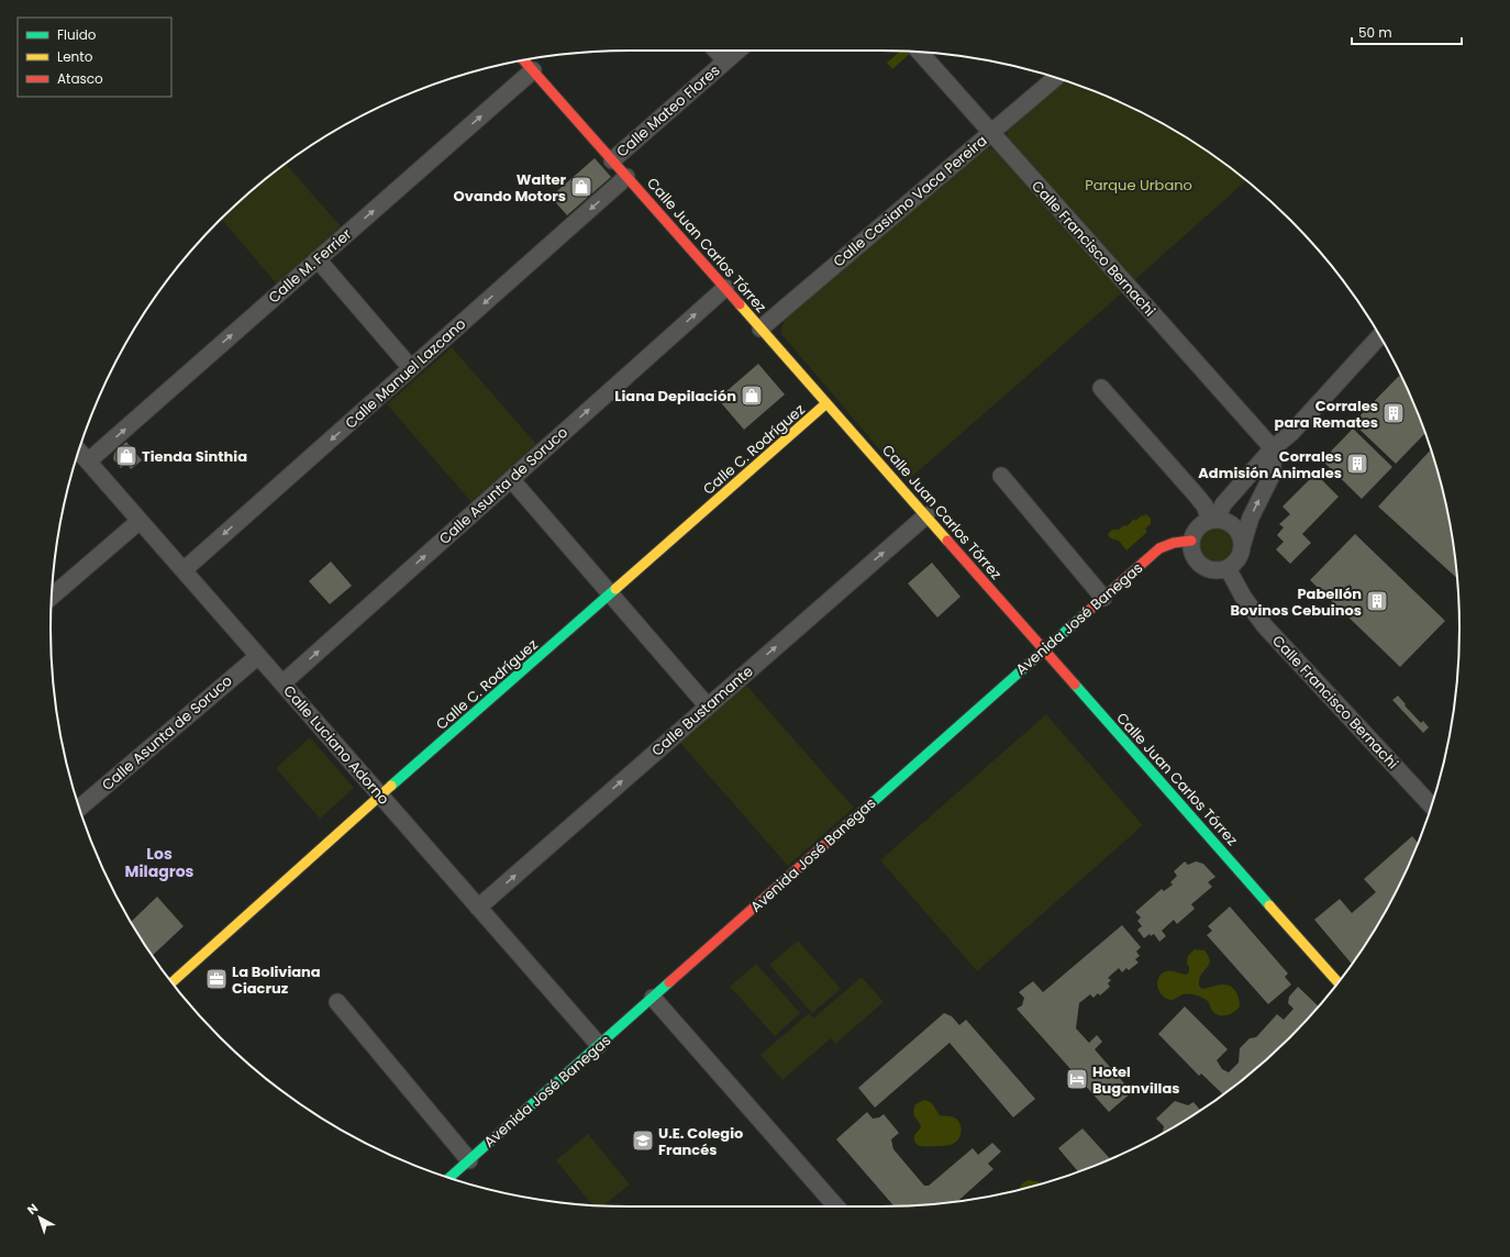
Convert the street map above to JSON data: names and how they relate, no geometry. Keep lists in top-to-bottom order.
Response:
{
  "streets": {
    "street": [
      "Calle Mateo Flores",
      "Calle Casiano Vaca Pereira",
      "Calle Juan Carlos Tórrez",
      "Calle Francisco Bernachi",
      "Calle M. Ferrier",
      "Calle Manuel Lazcano",
      "Calle C. Rodríguez",
      "Calle Asunta de Soruco",
      "Avenida José Banegas",
      "Calle Bustamante",
      "Calle Luciano Adorno"
    ]
  },
  "crossings": [
    ["Calle Mateo Flores", "Calle Juan Carlos Tórrez"],
    ["Calle Casiano Vaca Pereira", "Calle Juan Carlos Tórrez"],
    ["Calle Casiano Vaca Pereira", "Calle Francisco Bernachi"],
    ["Calle Juan Carlos Tórrez", "Calle M. Ferrier"],
    ["Calle Juan Carlos Tórrez", "Calle Manuel Lazcano"],
    ["Calle Juan Carlos Tórrez", "Calle C. Rodríguez"],
    ["Calle Juan Carlos Tórrez", "Calle Asunta de Soruco"],
    ["Calle Juan Carlos Tórrez", "Avenida José Banegas"],
    ["Calle Juan Carlos Tórrez", "Calle Bustamante"],
    ["Calle Francisco Bernachi", "Avenida José Banegas"],
    ["Calle M. Ferrier", "Calle Luciano Adorno"],
    ["Calle Manuel Lazcano", "Calle Luciano Adorno"],
    ["Calle C. Rodríguez", "Calle Luciano Adorno"],
    ["Calle Asunta de Soruco", "Calle Luciano Adorno"],
    ["Avenida José Banegas", "Calle Luciano Adorno"],
    ["Calle Bustamante", "Calle Luciano Adorno"]
  ],
  "one_way": [
    "Calle M. Ferrier",
    "Calle Manuel Lazcano",
    "Calle Asunta de Soruco",
    "Calle Bustamante"
  ],
  "districts": ["Los Milagros"],
  "parks": ["Parque Urbano"],
  "places": {
    "shop": ["Walter Ovando Motors", "Liana Depilación", "Tienda Sinthia"],
    "building": ["Corrales para Remates", "Corrales Admisión Animales", "Pabellón Bovinos Cebuinos"],
    "office": ["La Boliviana Ciacruz"],
    "hotel": ["Hotel Buganvillas"],
    "school or university": ["U.E. Colegio Francés"]
  },
  "legend": ["Fluido", "Lento", "Atasco"],
  "scale_bar": "50 m",
  "north": "top left"
}
